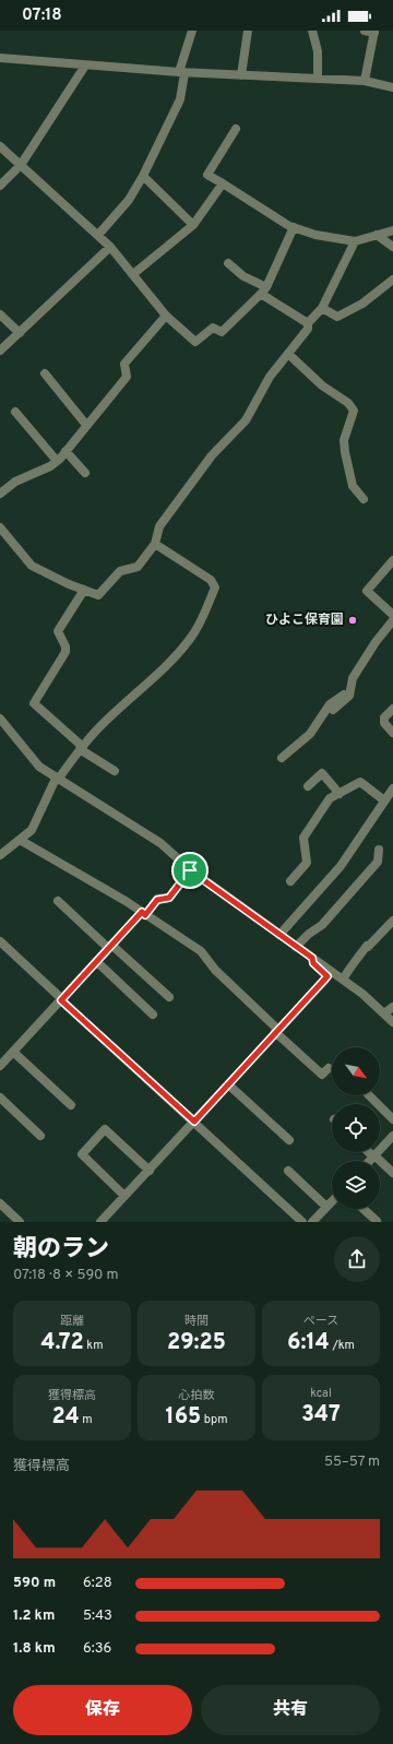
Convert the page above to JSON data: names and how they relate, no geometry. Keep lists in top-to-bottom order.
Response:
{
  "places": ["ひよこ保育園"],
  "north": "bottom right",
  "page": {
    "status": "07:18",
    "heading": ["朝のラン", "07:18 · 8 × 590 m"],
    "stats": [
      ["距離", "4.72 km"],
      ["時間", "29:25"],
      ["ペース", "6:14 /km"],
      ["獲得標高", "24 m"],
      ["心拍数", "165 bpm"],
      ["kcal", "347"]
    ],
    "chart": ["獲得標高", "55–57 m"],
    "list": [
      {
        "name": "590 m",
        "note": "6:28"
      },
      {
        "name": "1.2 km",
        "note": "5:43"
      },
      {
        "name": "1.8 km",
        "note": "6:36"
      }
    ],
    "buttons": ["保存", "共有"]
  }
}
